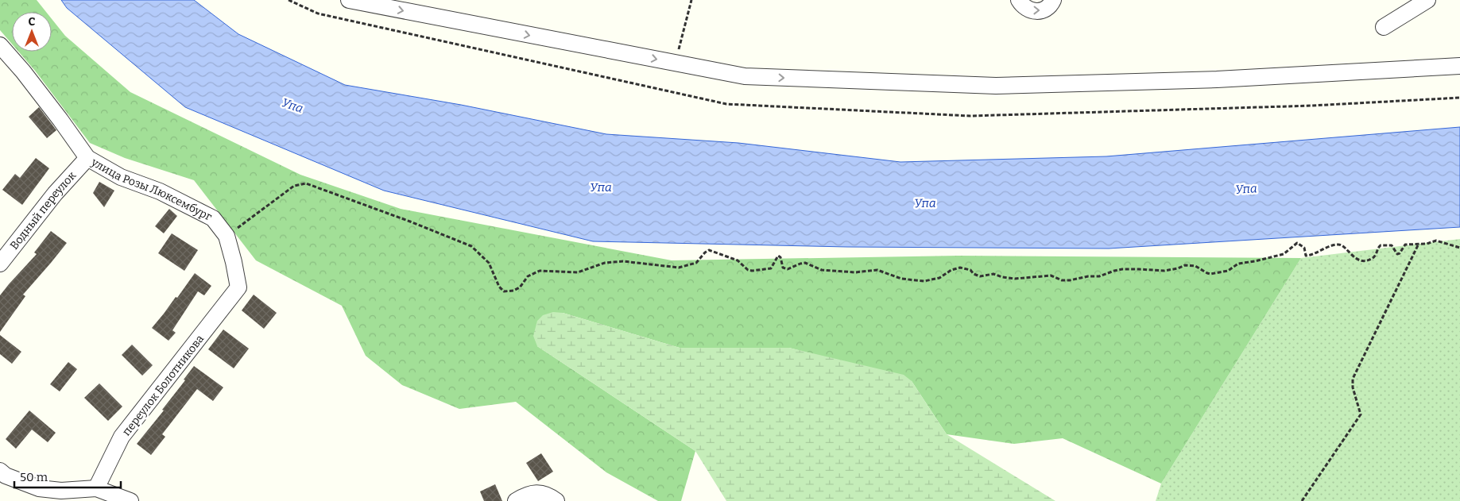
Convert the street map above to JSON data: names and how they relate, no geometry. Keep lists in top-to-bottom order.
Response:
{
  "streets": {
    "street": ["улица Розы Люксембург", "Водный переулок", "переулок Болотникова"]
  },
  "crossings": [
    ["улица Розы Люксембург", "Водный переулок"],
    ["улица Розы Люксембург", "переулок Болотникова"]
  ],
  "water": ["Упа"],
  "scale_bar": "50 m",
  "north": "top"
}
